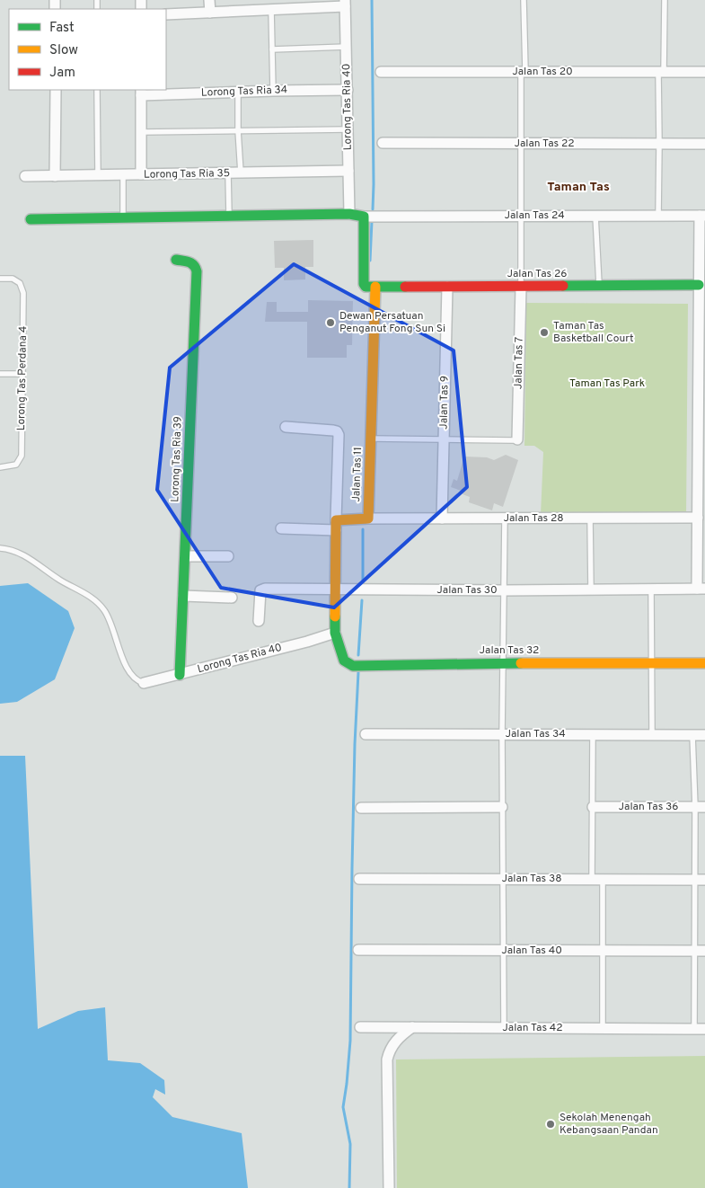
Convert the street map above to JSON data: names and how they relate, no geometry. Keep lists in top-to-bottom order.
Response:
{
  "streets": {
    "street": [
      "Jalan Tas 20",
      "Lorong Tas Ria 34",
      "Lorong Tas Ria 40",
      "Jalan Tas 22",
      "Lorong Tas Ria 35",
      "Jalan Tas 24",
      "Jalan Tas 26",
      "Jalan Tas 7",
      "Jalan Tas 9",
      "Lorong Tas Ria 39",
      "Jalan Tas 11",
      "Jalan Tas 28",
      "Jalan Tas 30",
      "Jalan Tas 32",
      "Jalan Tas 34",
      "Jalan Tas 36",
      "Jalan Tas 38",
      "Jalan Tas 40",
      "Jalan Tas 42"
    ],
    "lane": ["Lorong Tas Perdana 4"]
  },
  "crossings": [
    ["Lorong Tas Ria 34", "Lorong Tas Ria 40"],
    ["Lorong Tas Ria 40", "Lorong Tas Ria 35"],
    ["Lorong Tas Ria 40", "Lorong Tas Ria 39"],
    ["Lorong Tas Ria 40", "Jalan Tas 32"],
    ["Jalan Tas 26", "Jalan Tas 7"],
    ["Jalan Tas 26", "Jalan Tas 9"],
    ["Jalan Tas 26", "Jalan Tas 11"],
    ["Jalan Tas 9", "Jalan Tas 28"],
    ["Jalan Tas 11", "Jalan Tas 28"]
  ],
  "districts": ["Taman Tas"],
  "parks": ["Taman Tas Park"],
  "places": ["Dewan Persatuan Penganut Fong Sun Si", "Taman Tas Basketball Court", "Sekolah Menengah Kebangsaan Pandan"],
  "legend": ["Fast", "Slow", "Jam"]
}
